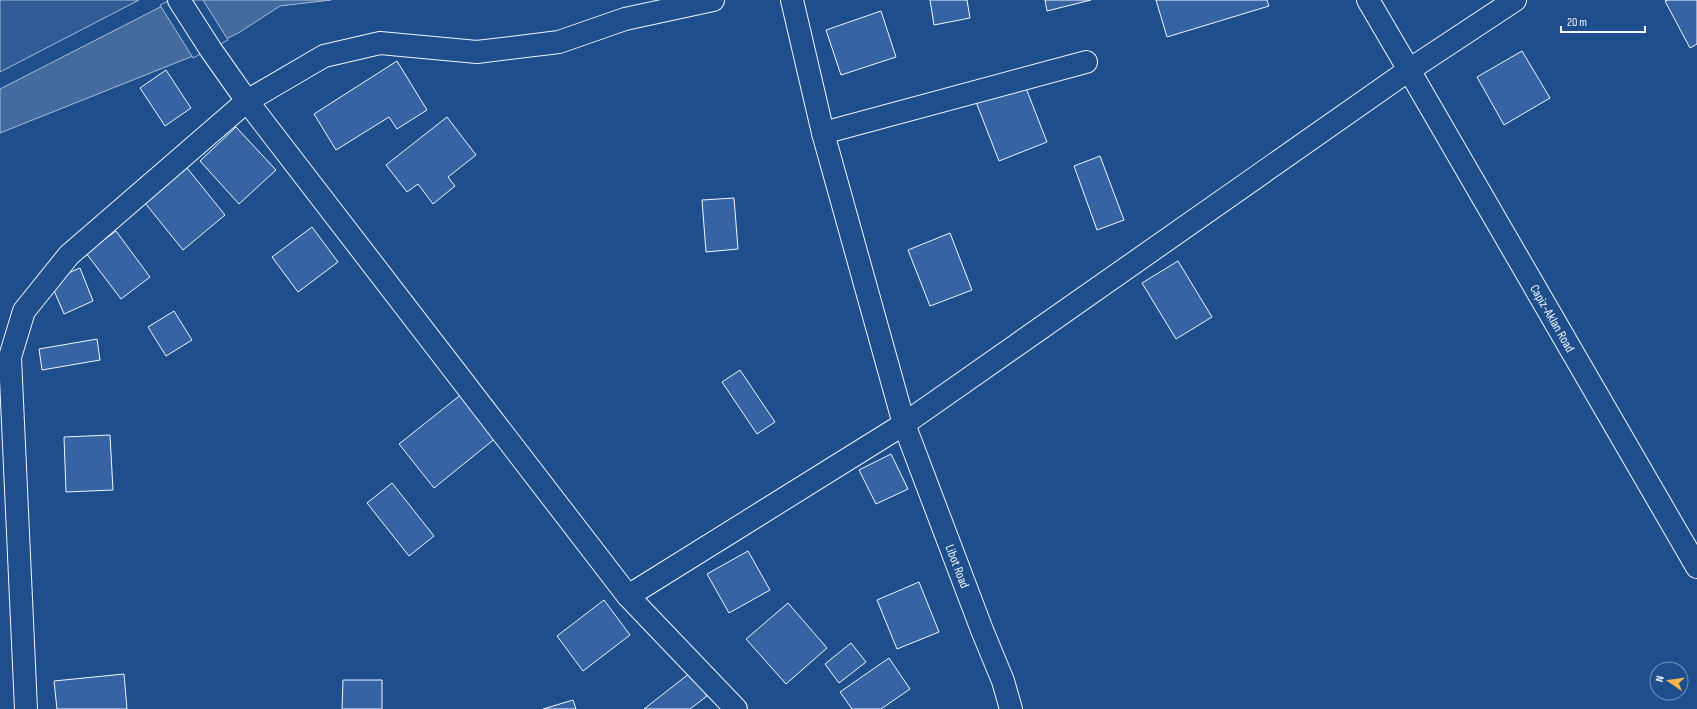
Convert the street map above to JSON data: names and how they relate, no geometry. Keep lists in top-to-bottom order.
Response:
{
  "streets": {
    "main road": ["Capiz-Aklan Road", "Libot Road"]
  },
  "scale_bar": "20 m",
  "north": "left"
}
